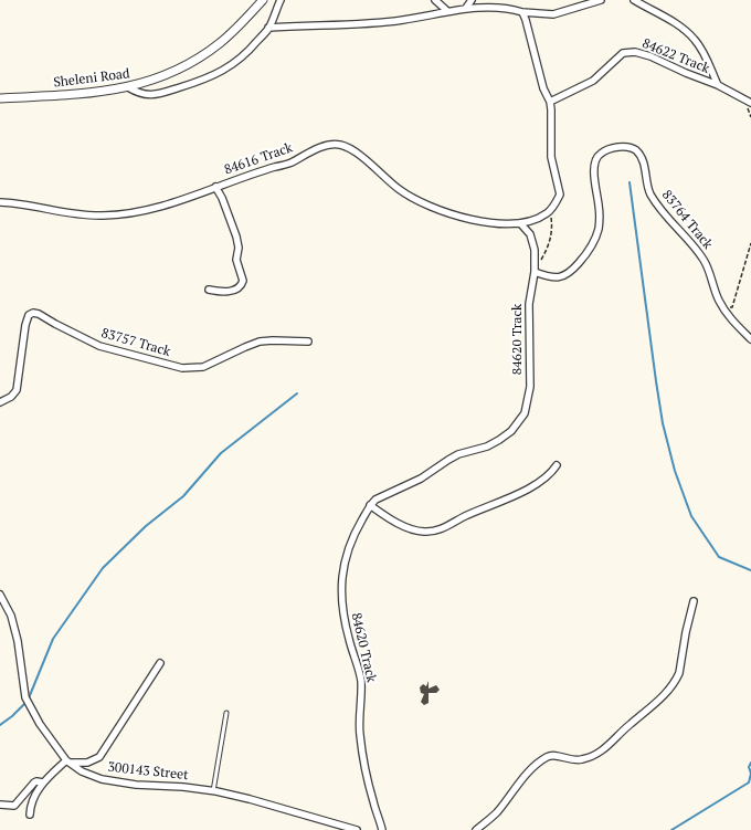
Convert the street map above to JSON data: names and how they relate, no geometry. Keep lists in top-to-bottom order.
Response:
{
  "streets": {
    "street": [
      "84622 Track",
      "Sheleni Road",
      "84616 Track",
      "83764 Track",
      "84620 Track",
      "83757 Track",
      "300143 Street"
    ]
  },
  "crossings": [
    ["83764 Track", "84620 Track"]
  ]
}
